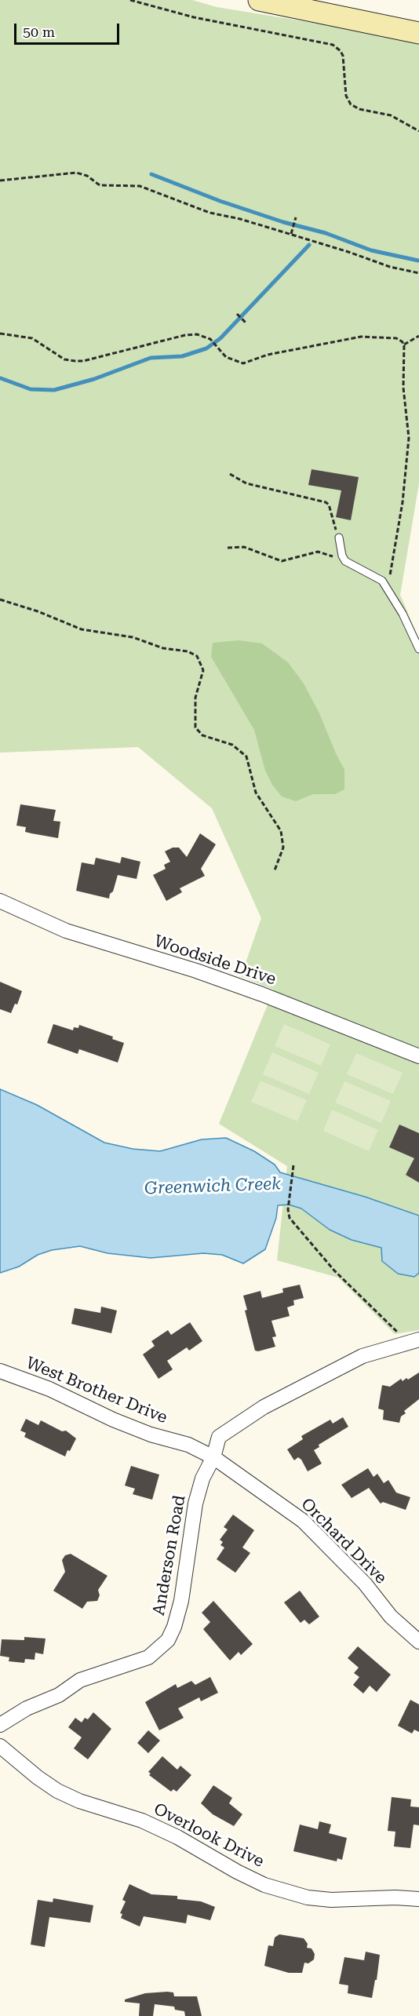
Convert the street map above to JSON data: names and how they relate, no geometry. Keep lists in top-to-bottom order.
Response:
{
  "streets": {
    "street": [
      "Woodside Drive",
      "West Brother Drive",
      "Orchard Drive",
      "Anderson Road",
      "Overlook Drive"
    ]
  },
  "crossings": [
    ["West Brother Drive", "Orchard Drive"],
    ["West Brother Drive", "Anderson Road"],
    ["Orchard Drive", "Anderson Road"]
  ],
  "water": ["Greenwich Creek"],
  "scale_bar": "50 m"
}
